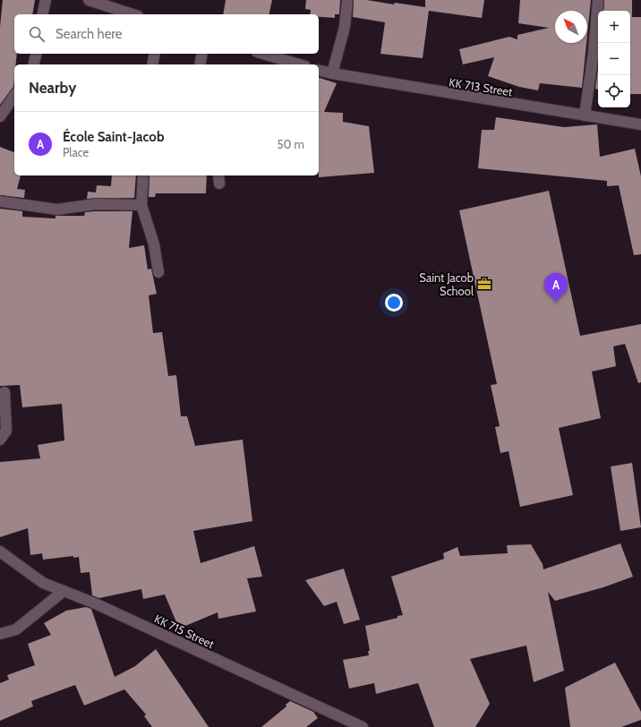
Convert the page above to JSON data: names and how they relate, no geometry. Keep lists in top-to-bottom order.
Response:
{
  "streets": {
    "street": ["KK 713 Street", "KK 715 Street"]
  },
  "places": {
    "office": ["Saint Jacob School"]
  },
  "north": "top left",
  "page": {
    "map_buttons": ["+", "−"],
    "search": "Search here",
    "heading": "Nearby",
    "list": [
      {
        "mark": "A",
        "name": "École Saint-Jacob",
        "note": "Place",
        "value": "50 m"
      }
    ],
    "pins": "A"
  }
}
